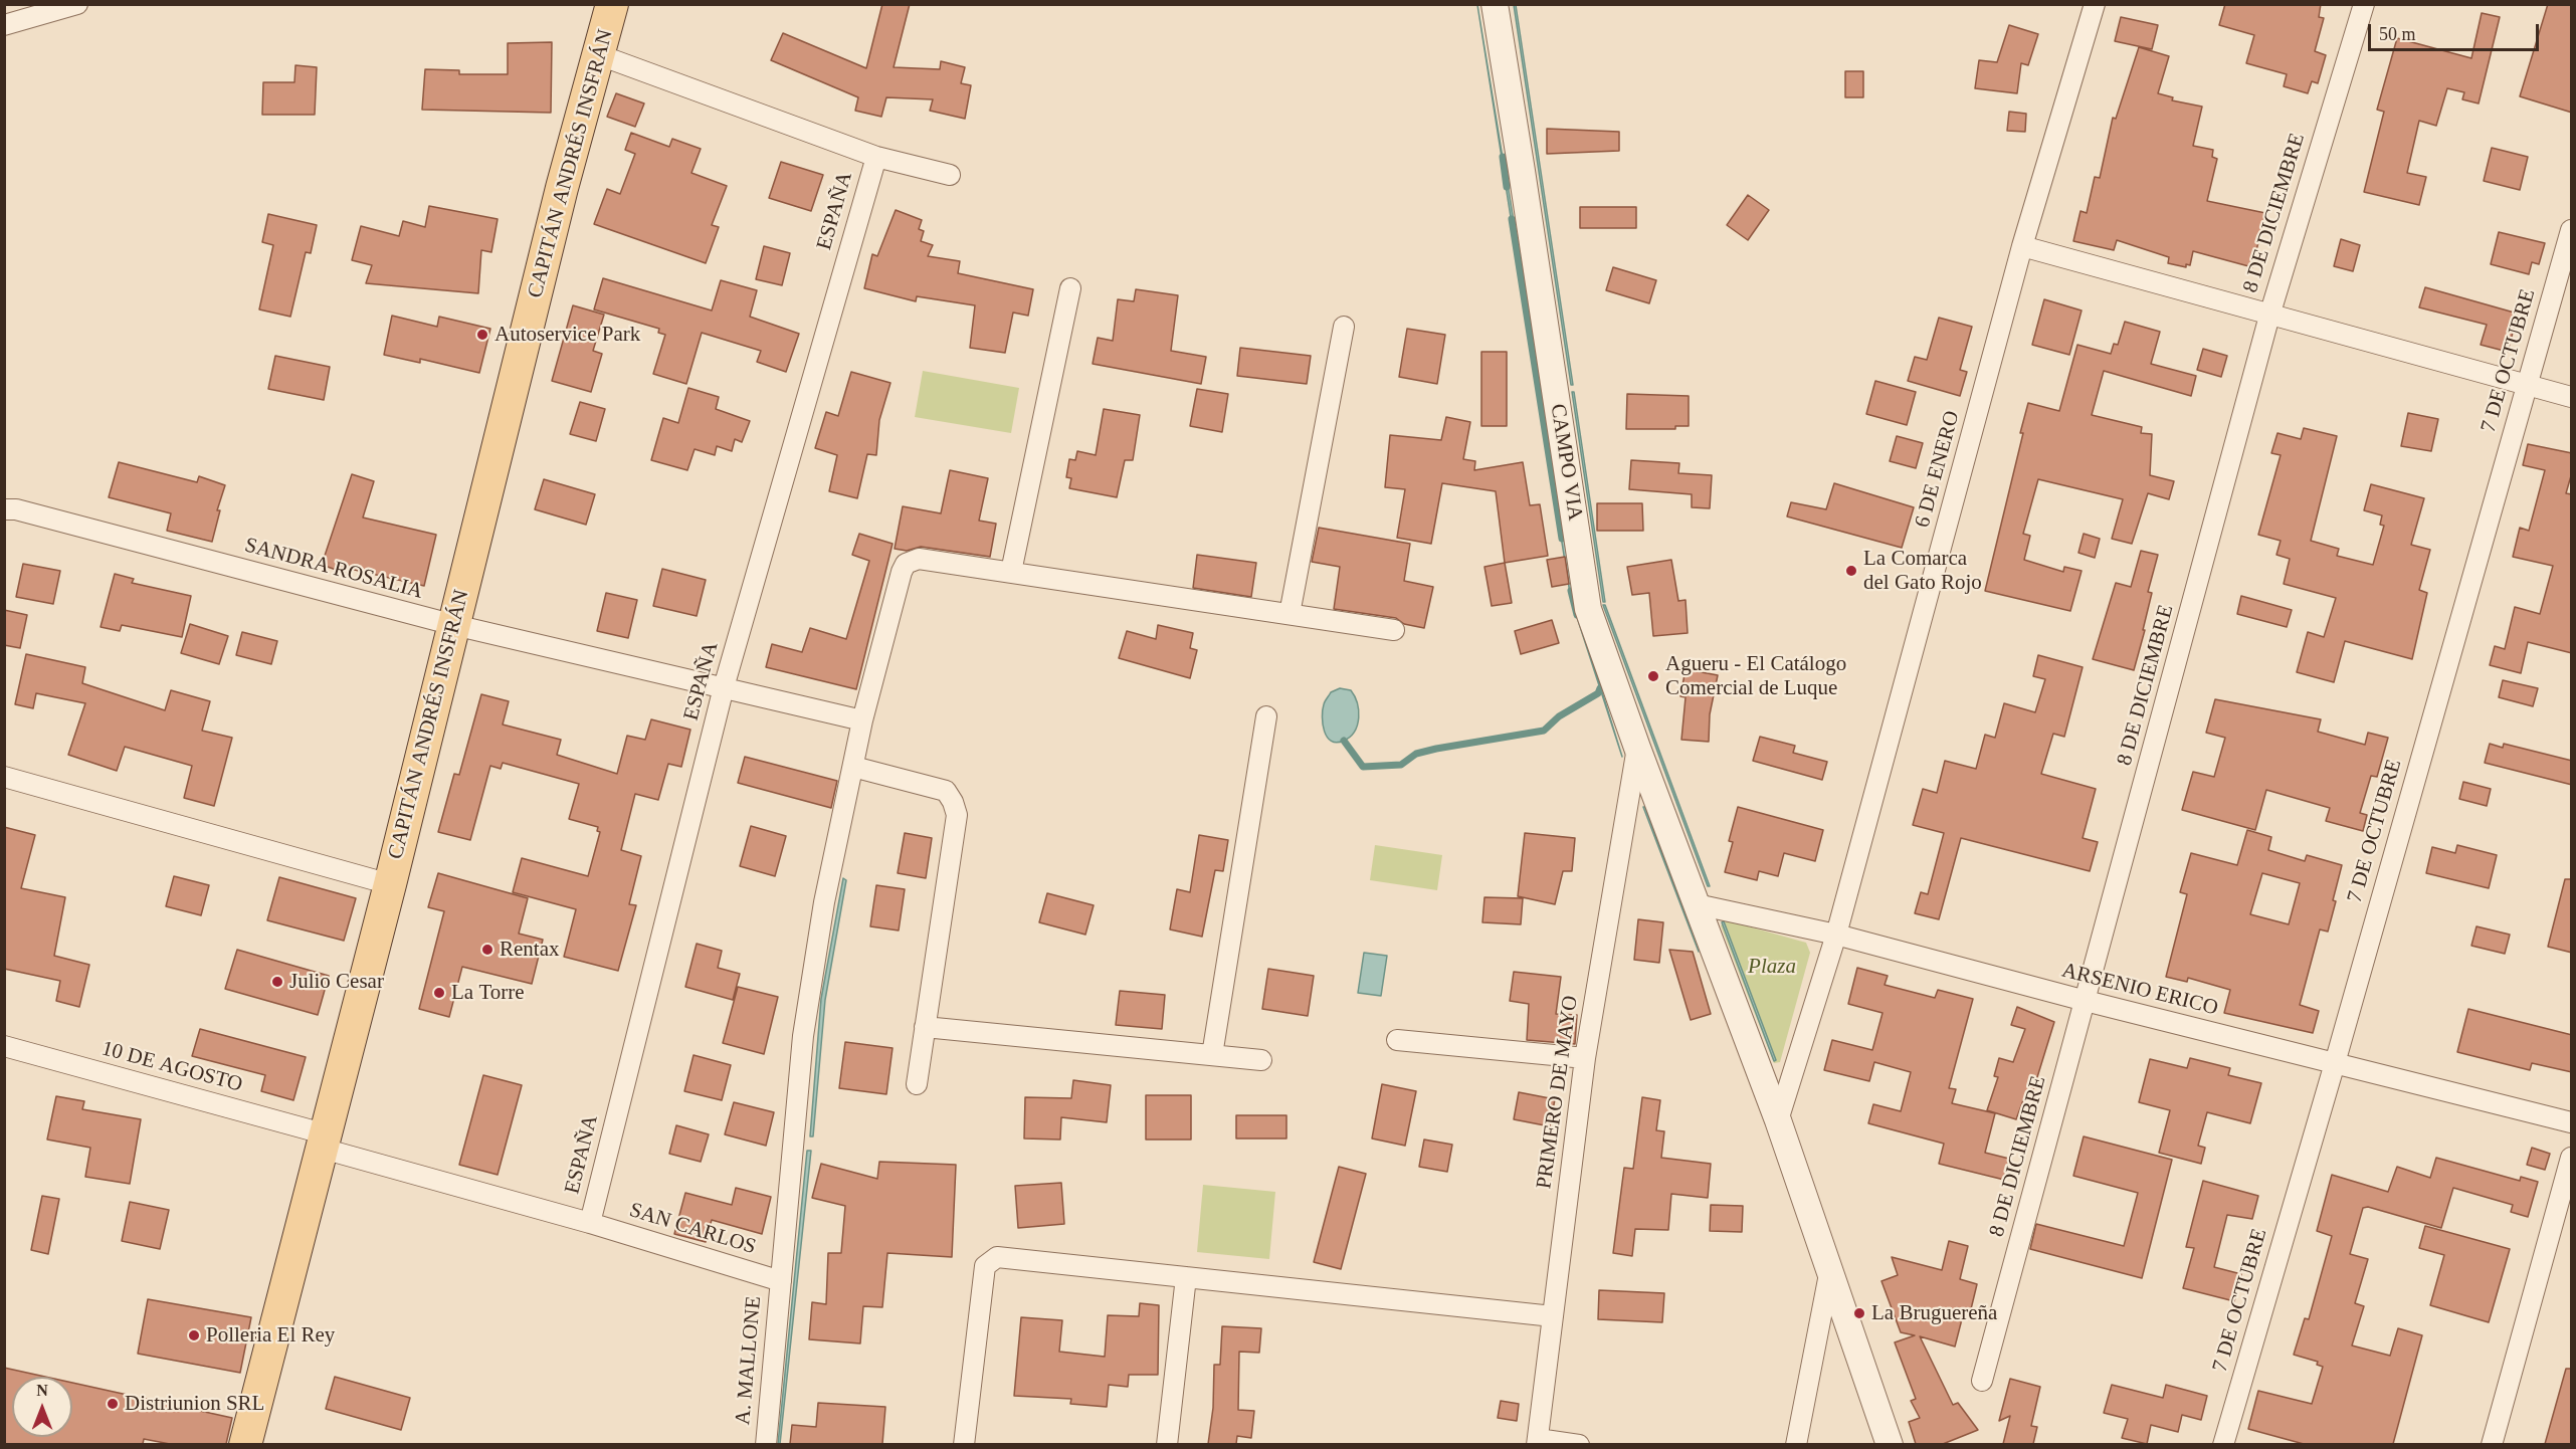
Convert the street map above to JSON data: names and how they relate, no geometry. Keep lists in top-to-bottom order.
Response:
{
  "streets": {
    "main road": ["CAPITÁN ANDRÉS INSFRÁN"],
    "street": [
      "ESPAÑA",
      "8 DE DICIEMBRE",
      "7 DE OCTUBRE",
      "CAMPO VIA",
      "6 DE ENERO",
      "SANDRA ROSALIA",
      "ARSENIO ERICO",
      "10 DE AGOSTO",
      "PRIMERO DE MAYO",
      "SAN CARLOS",
      "A. MALLONE"
    ]
  },
  "crossings": [
    ["CAPITÁN ANDRÉS INSFRÁN", "SANDRA ROSALIA"],
    ["CAPITÁN ANDRÉS INSFRÁN", "10 DE AGOSTO"],
    ["ESPAÑA", "SANDRA ROSALIA"],
    ["ESPAÑA", "10 DE AGOSTO"],
    ["ESPAÑA", "SAN CARLOS"],
    ["8 DE DICIEMBRE", "ARSENIO ERICO"],
    ["7 DE OCTUBRE", "ARSENIO ERICO"],
    ["CAMPO VIA", "6 DE ENERO"],
    ["CAMPO VIA", "ARSENIO ERICO"],
    ["CAMPO VIA", "PRIMERO DE MAYO"],
    ["6 DE ENERO", "ARSENIO ERICO"],
    ["SANDRA ROSALIA", "A. MALLONE"],
    ["10 DE AGOSTO", "SAN CARLOS"],
    ["SAN CARLOS", "A. MALLONE"]
  ],
  "parks": ["Plaza"],
  "places": [
    "Autoservice Park",
    "La Comarca del Gato Rojo",
    "Agueru - El Catálogo Comercial de Luque",
    "Rentax",
    "Julio Cesar",
    "La Torre",
    "La Bruguereña",
    "Polleria El Rey",
    "Distriunion SRL"
  ],
  "scale_bar": "50 m",
  "north": "top"
}
